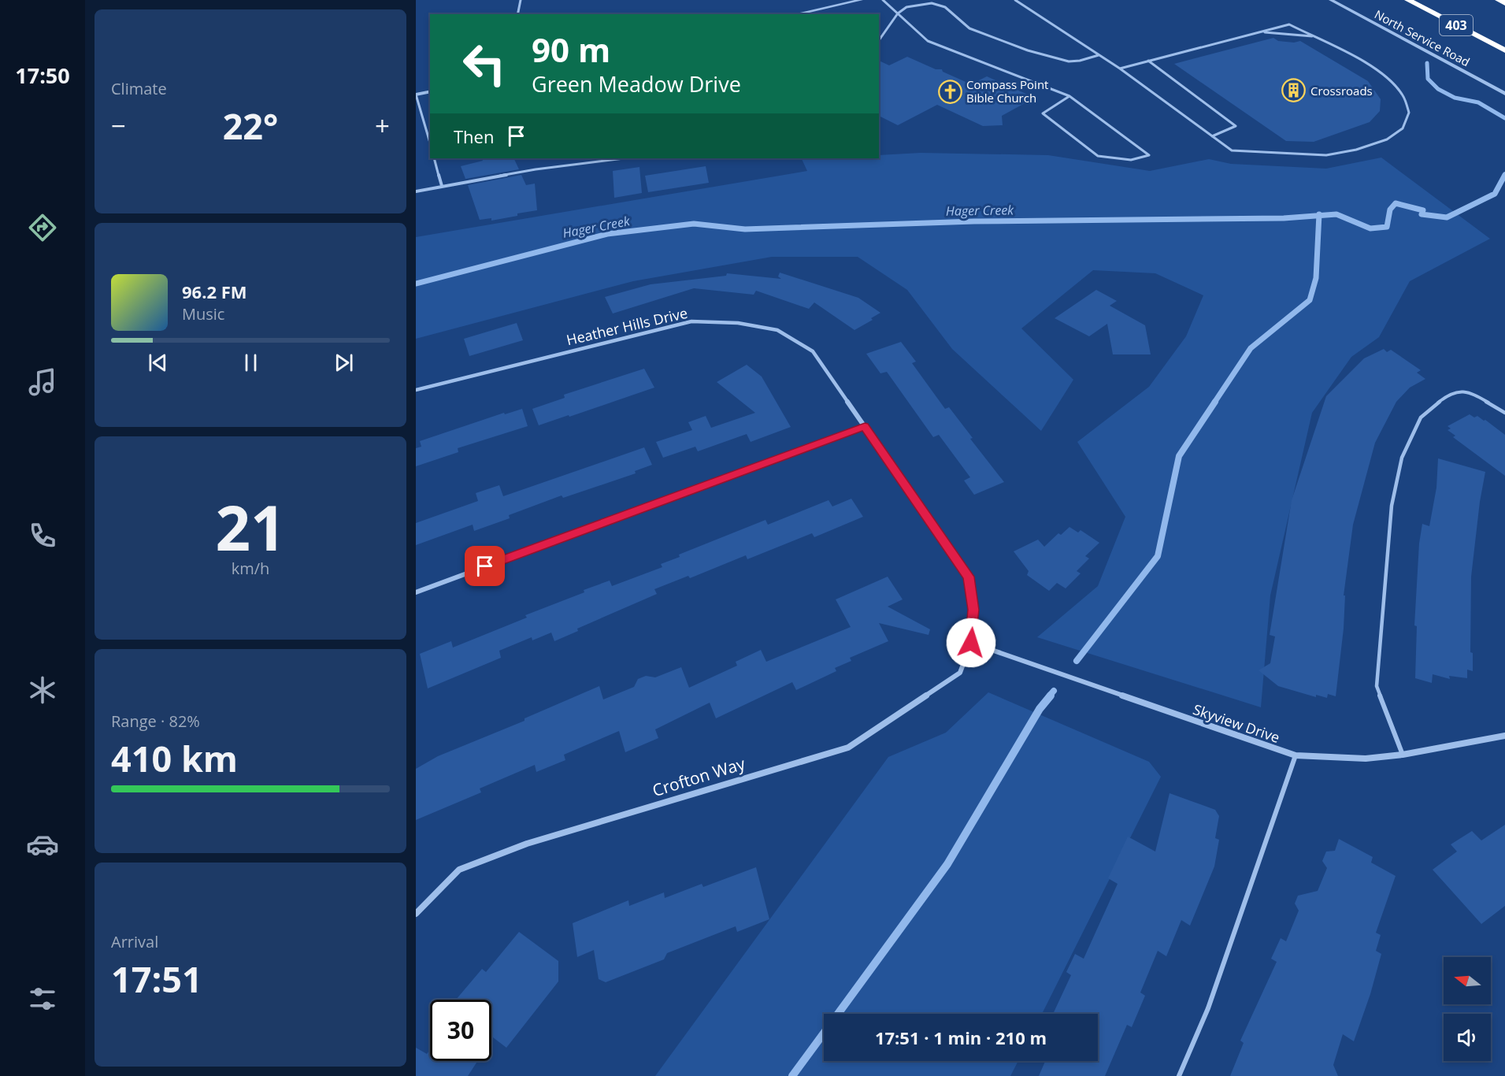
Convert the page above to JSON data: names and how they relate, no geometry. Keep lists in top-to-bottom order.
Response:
{
  "streets": {
    "highway": ["403"],
    "street": [
      "North Service Road",
      "Heather Hills Drive",
      "Skyview Drive",
      "Crofton Way"
    ]
  },
  "crossings": [
    ["Heather Hills Drive", "Skyview Drive"],
    ["Heather Hills Drive", "Crofton Way"],
    ["Skyview Drive", "Crofton Way"]
  ],
  "water": ["Hager Creek"],
  "places": {
    "building": ["Crossroads"],
    "church": ["Compass Point Bible Church"]
  },
  "north": "left",
  "page": {
    "tabs": "17:50",
    "tile": [
      "Climate",
      ["21", "km/h"],
      ["Range · 82%", "410 km"],
      ["Arrival", "17:51"]
    ],
    "turn": ["90 m", "Green Meadow Drive"],
    "heat": ["−", "22°", "+"],
    "then": "Then",
    "song": ["96.2 FM", "Music"],
    "limit": "30",
    "trip": "17:51 · 1 min · 210 m"
  }
}
